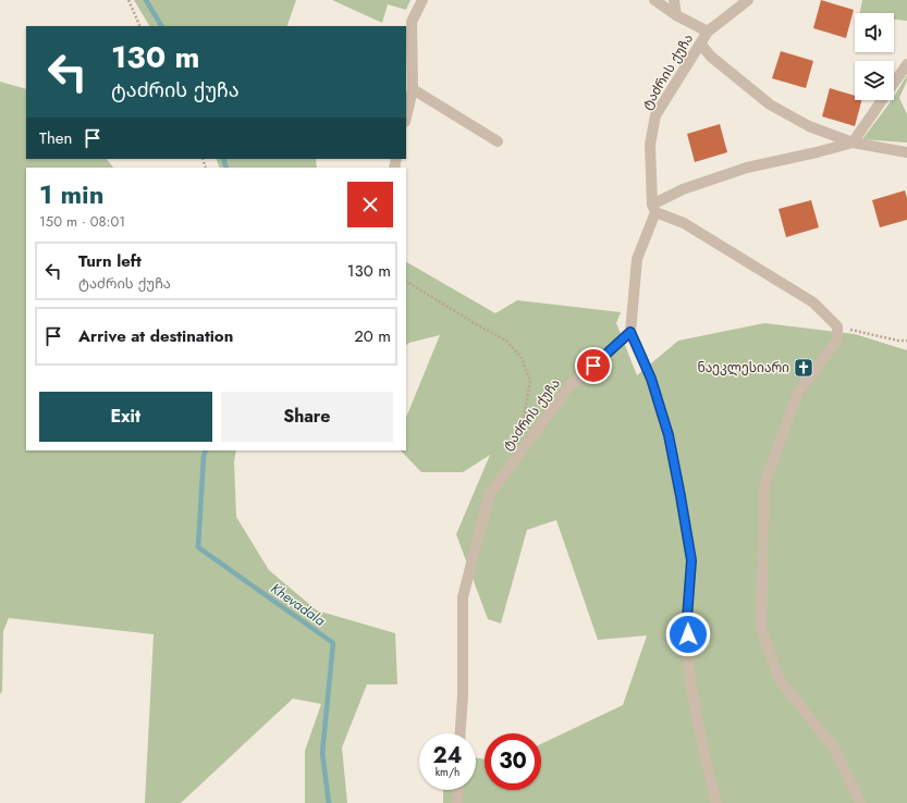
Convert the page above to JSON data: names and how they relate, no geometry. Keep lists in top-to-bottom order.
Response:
{
  "streets": {
    "street": ["ტაძრის ქუჩა"]
  },
  "water": ["Khevadala"],
  "places": {
    "church": ["ნაეკლესიარი"]
  },
  "page": {
    "turn": ["130 m", "ტაძრის ქუჩა"],
    "then": "Then",
    "heading": ["1 min", "150 m · 08:01"],
    "list": [
      {
        "name": "Turn left",
        "note": "ტაძრის ქუჩა",
        "value": "130 m"
      },
      {
        "name": "Arrive at destination",
        "value": "20 m"
      }
    ],
    "buttons": ["Exit", "Share"],
    "speed": "24 km/h",
    "limit": "30"
  }
}
